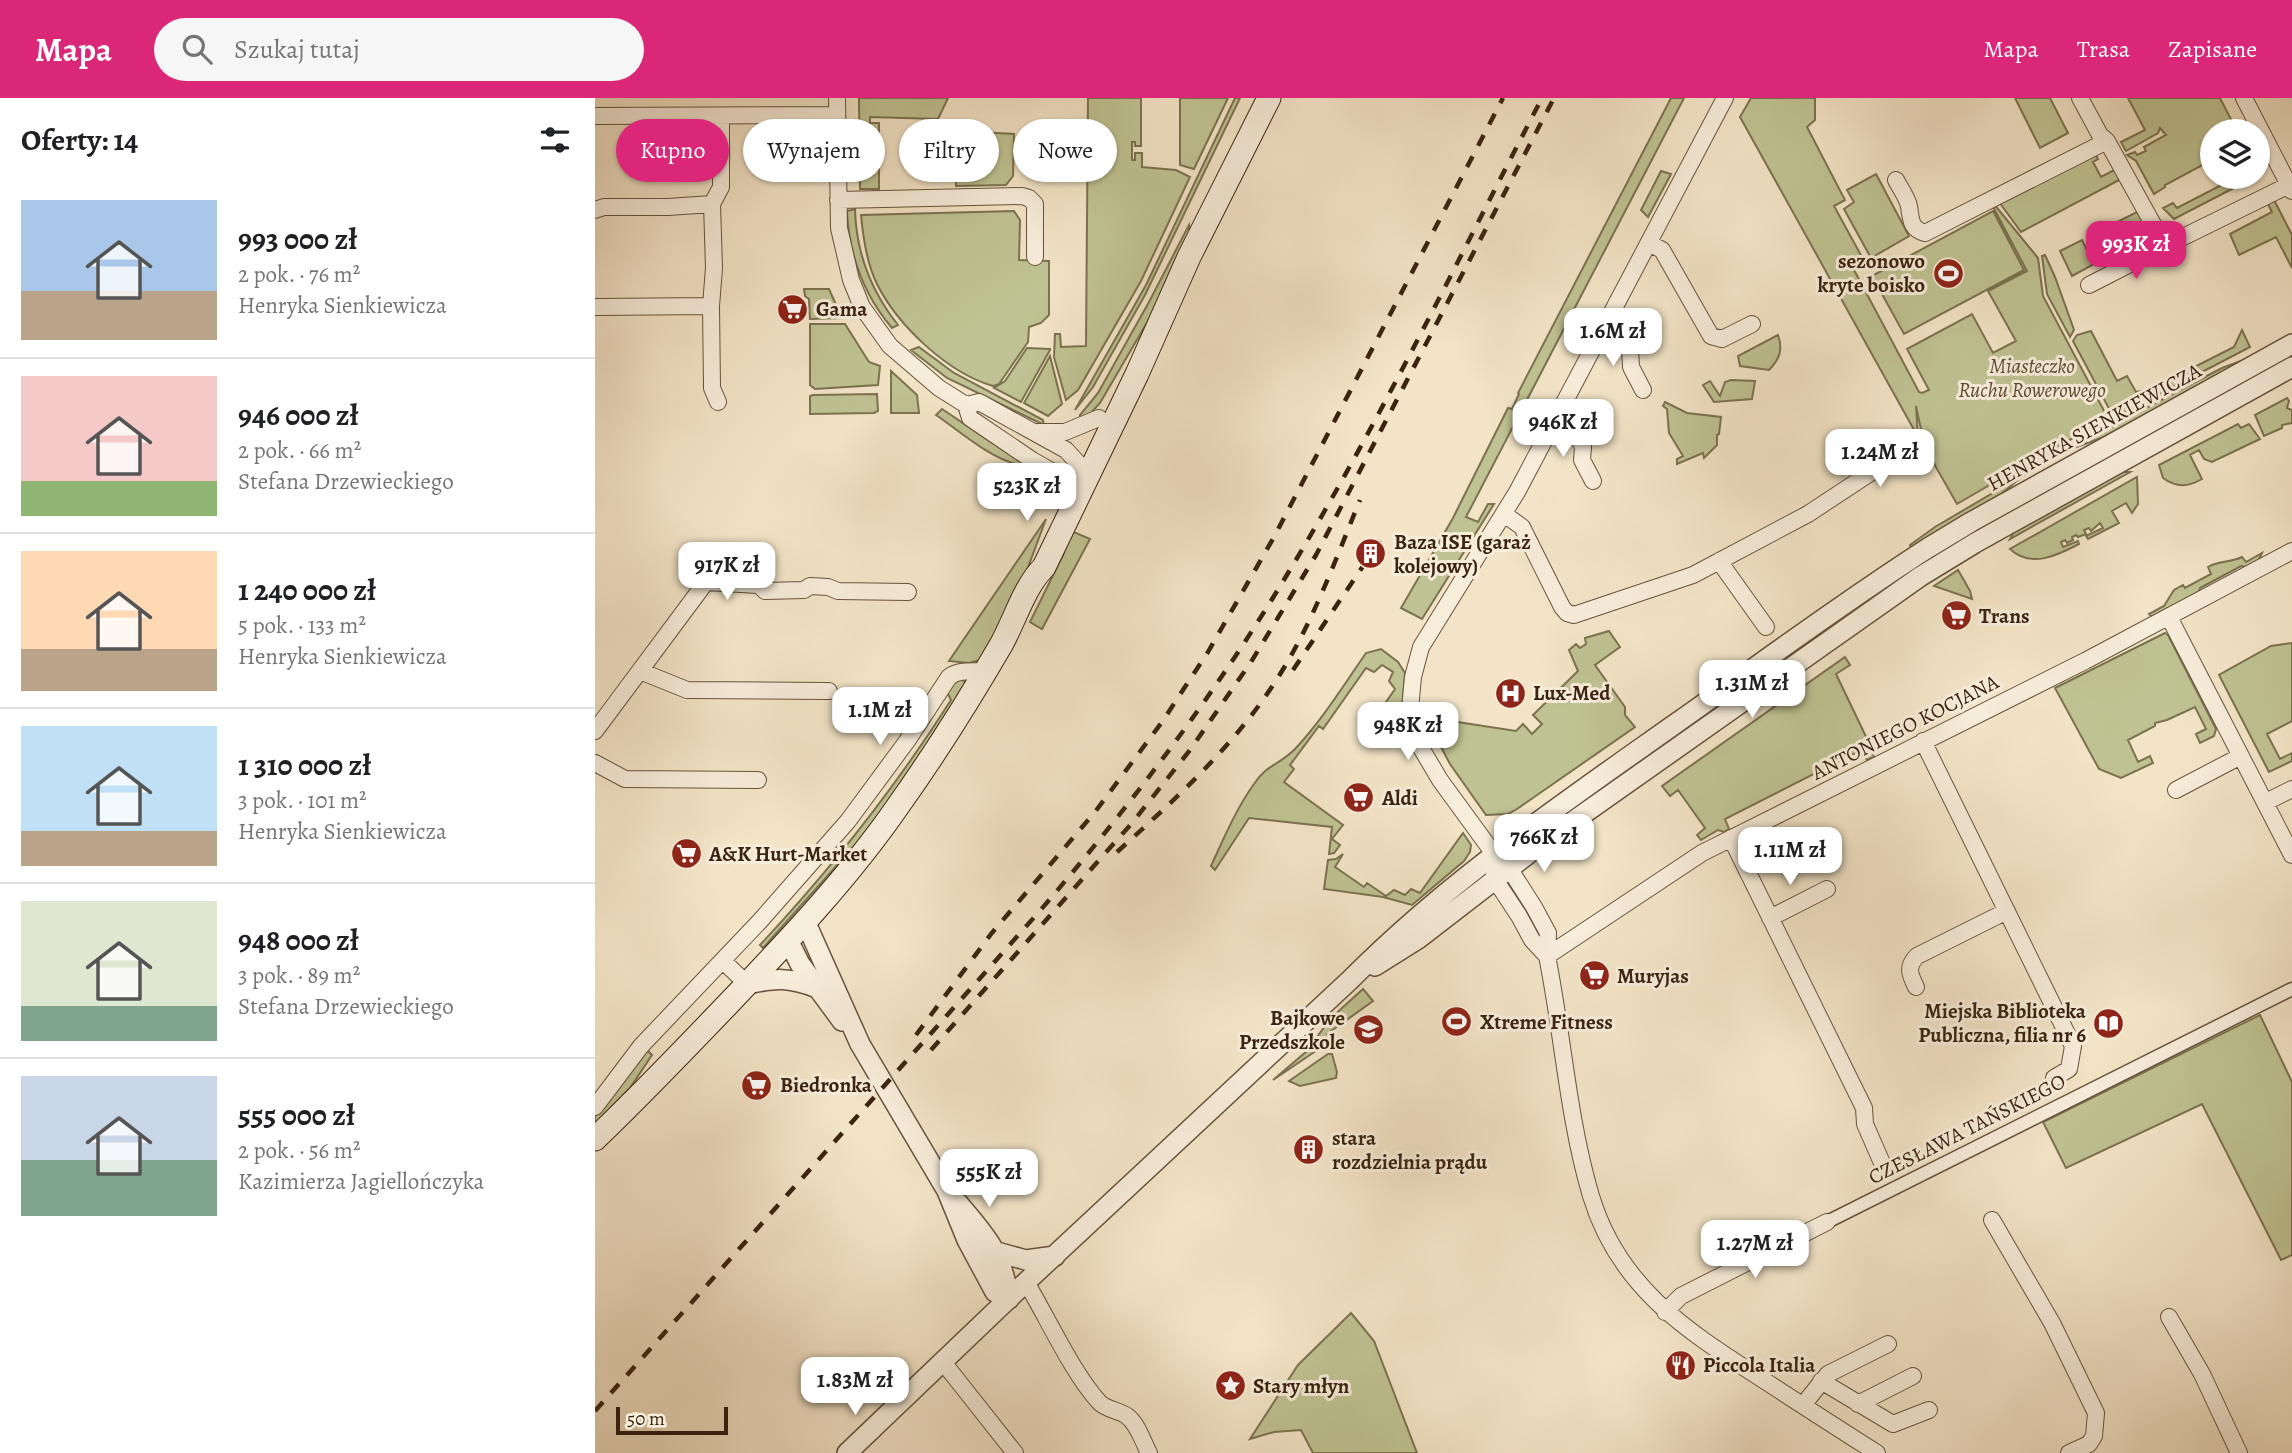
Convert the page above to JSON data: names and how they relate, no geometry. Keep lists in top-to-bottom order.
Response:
{
  "streets": {
    "street": ["HENRYKA SIENKIEWICZA", "ANTONIEGO KOCJANA", "CZESŁAWA TAŃSKIEGO"]
  },
  "parks": ["Miasteczko Ruchu Rowerowego"],
  "places": {
    "sports": ["sezonowo kryte boisko", "Xtreme Fitness"],
    "supermarket": [
      "Gama",
      "Trans",
      "Aldi",
      "A&K Hurt-Market",
      "Muryjas",
      "Biedronka"
    ],
    "building": ["Baza ISE (garaż kolejowy)", "stara rozdzielnia prądu"],
    "hospital": ["Lux-Med"],
    "library": ["Miejska Biblioteka Publiczna, filia nr 6"],
    "school or university": ["Bajkowe Przedszkole"],
    "restaurant": ["Piccola Italia"],
    "place": ["Stary młyn"]
  },
  "scale_bar": "50 m",
  "page": {
    "header": "Mapa",
    "search": "Szukaj tutaj",
    "nav": ["Mapa", "Trasa", "Zapisane"],
    "heading": "Oferty: 14",
    "chip": [
      "Kupno",
      "Wynajem",
      "Filtry",
      "Nowe"
    ],
    "list": [
      {
        "name": "993 000 zł",
        "note": "2 pok. · 76 m² · Henryka Sienkiewicza"
      },
      {
        "name": "946 000 zł",
        "note": "2 pok. · 66 m² · Stefana Drzewieckiego"
      },
      {
        "name": "1 240 000 zł",
        "note": "5 pok. · 133 m² · Henryka Sienkiewicza"
      },
      {
        "name": "1 310 000 zł",
        "note": "3 pok. · 101 m² · Henryka Sienkiewicza"
      },
      {
        "name": "948 000 zł",
        "note": "3 pok. · 89 m² · Stefana Drzewieckiego"
      },
      {
        "name": "555 000 zł",
        "note": "2 pok. · 56 m² · Kazimierza Jagiellończyka"
      }
    ],
    "price": [
      "993K zł",
      "1.6M zł",
      "946K zł",
      "1.24M zł",
      "523K zł",
      "917K zł",
      "1.31M zł",
      "1.1M zł",
      "948K zł",
      "766K zł",
      "1.11M zł",
      "555K zł",
      "1.27M zł",
      "1.83M zł"
    ],
    "scale": "50 m"
  }
}
